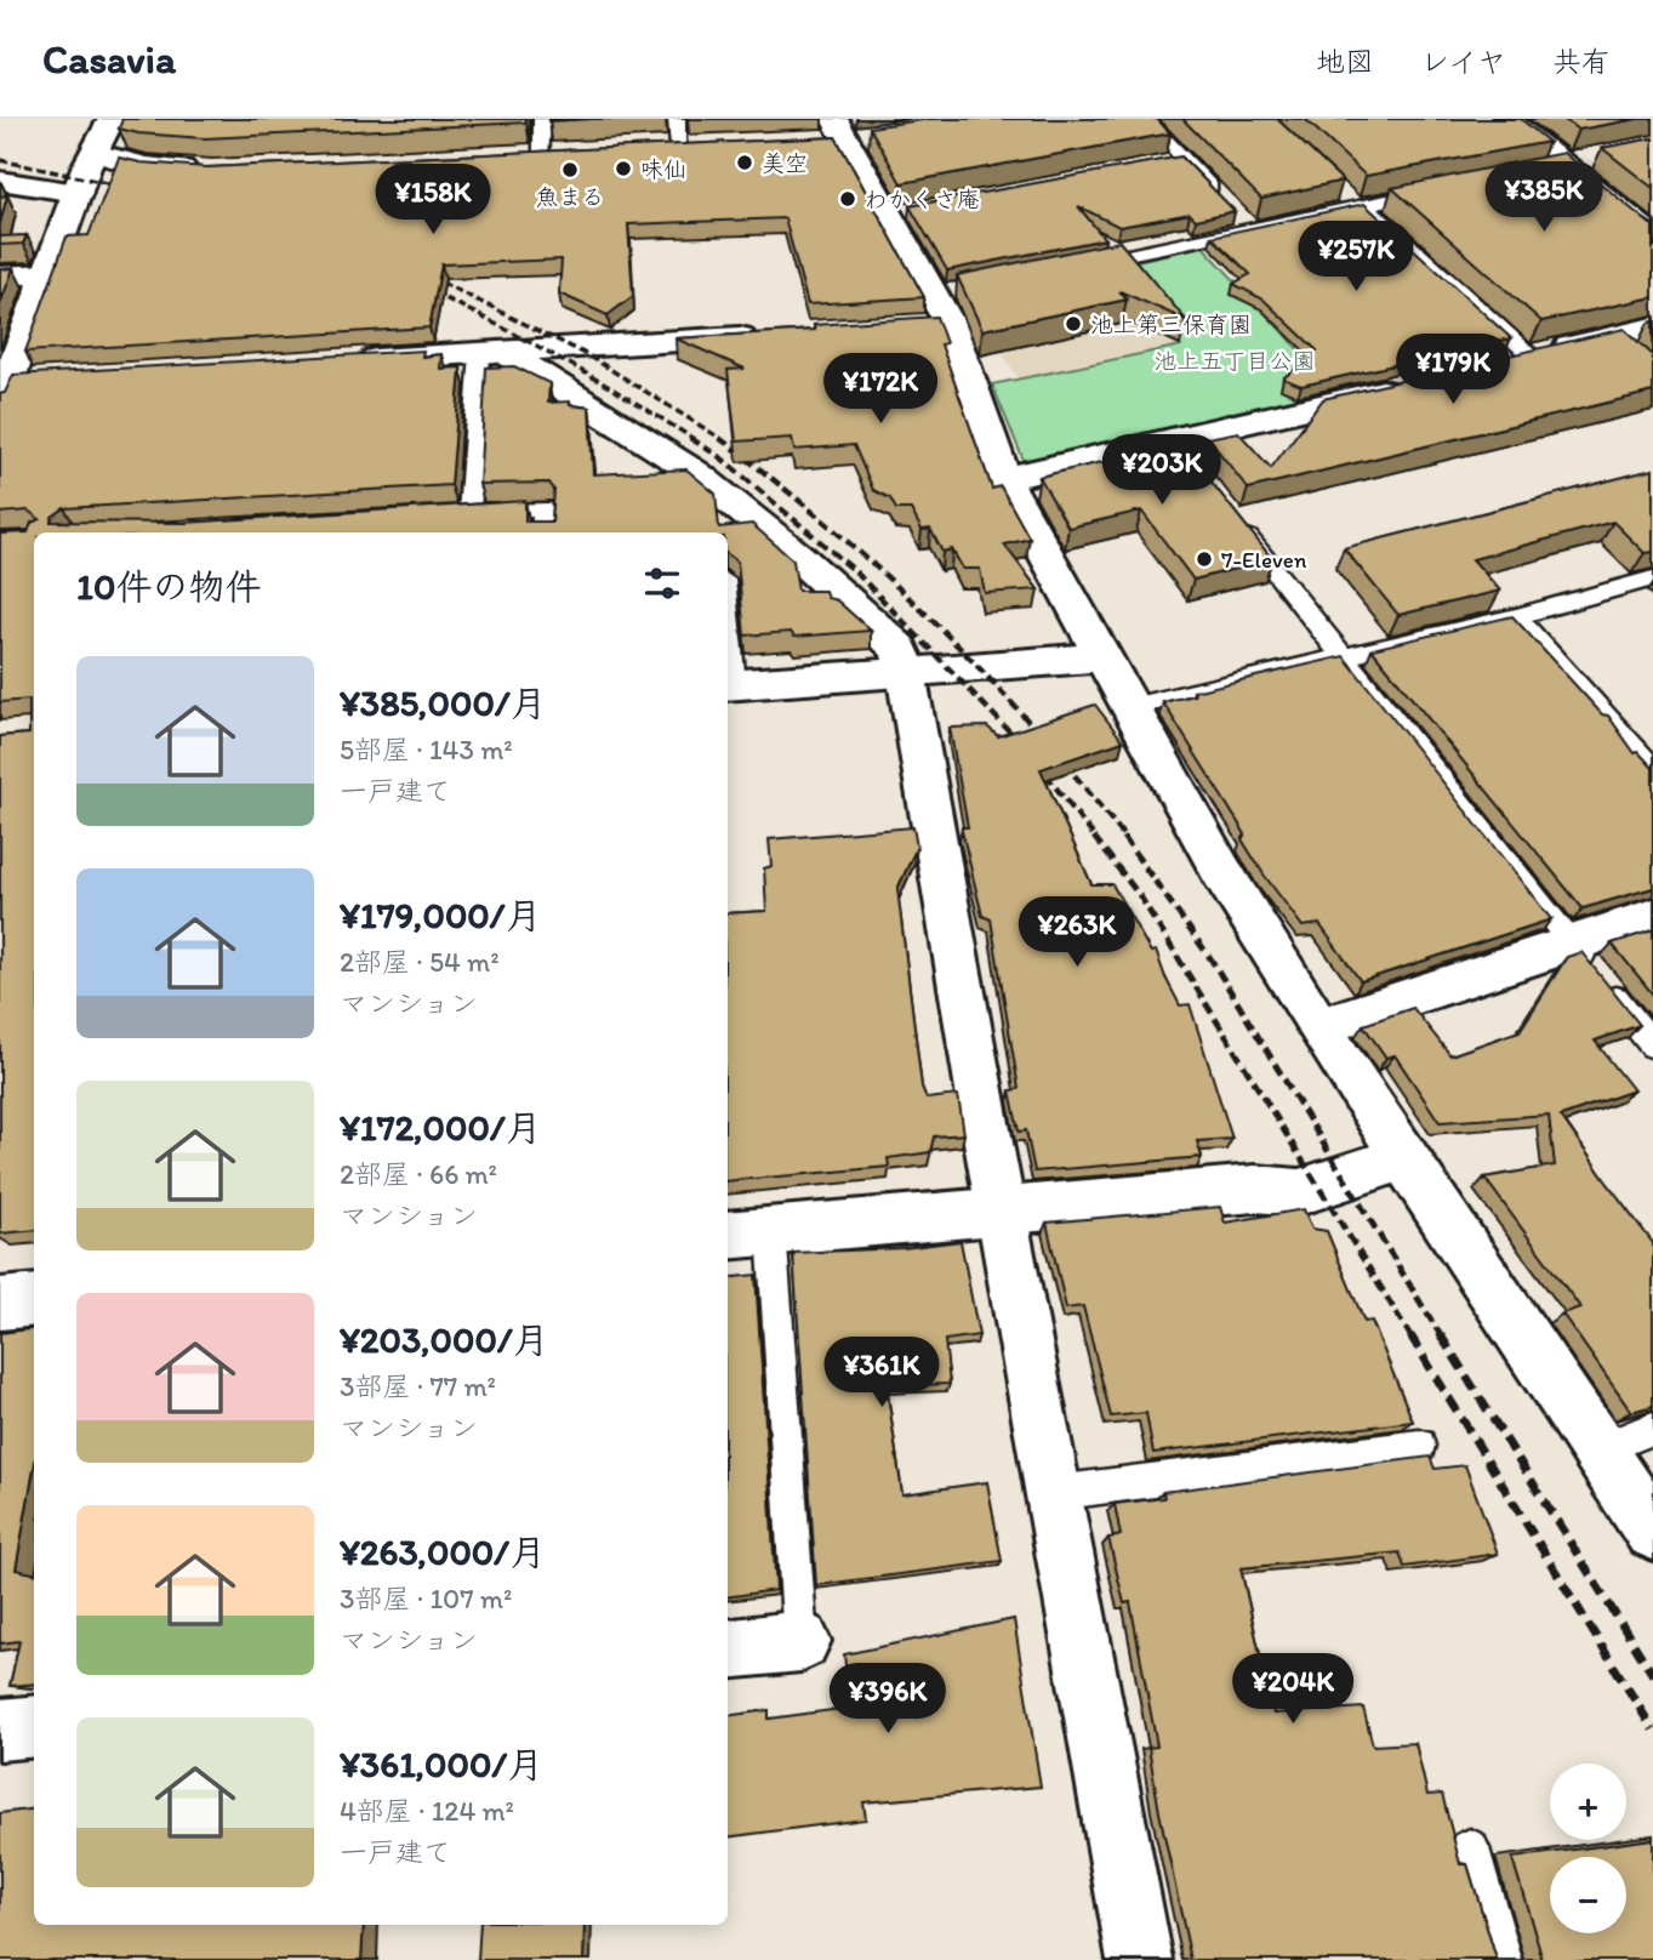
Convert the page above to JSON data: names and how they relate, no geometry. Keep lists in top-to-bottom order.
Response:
{
  "parks": ["池上五丁目公園"],
  "places": [
    "美空",
    "味仙",
    "魚まる",
    "わかくさ庵",
    "池上第三保育園",
    "7-Eleven"
  ],
  "page": {
    "header": "Casavia",
    "nav": ["地図", "レイヤ", "共有"],
    "price": [
      "¥385K",
      "¥158K",
      "¥257K",
      "¥179K",
      "¥172K",
      "¥203K",
      "¥263K",
      "¥361K",
      "¥204K",
      "¥396K"
    ],
    "heading": "10件の物件",
    "list": [
      {
        "name": "¥385,000/月",
        "note": "5部屋 · 143 m² · 一戸建て"
      },
      {
        "name": "¥179,000/月",
        "note": "2部屋 · 54 m² · マンション"
      },
      {
        "name": "¥172,000/月",
        "note": "2部屋 · 66 m² · マンション"
      },
      {
        "name": "¥203,000/月",
        "note": "3部屋 · 77 m² · マンション"
      },
      {
        "name": "¥263,000/月",
        "note": "3部屋 · 107 m² · マンション"
      },
      {
        "name": "¥361,000/月",
        "note": "4部屋 · 124 m² · 一戸建て"
      }
    ],
    "map_buttons": ["+", "−"]
  }
}
